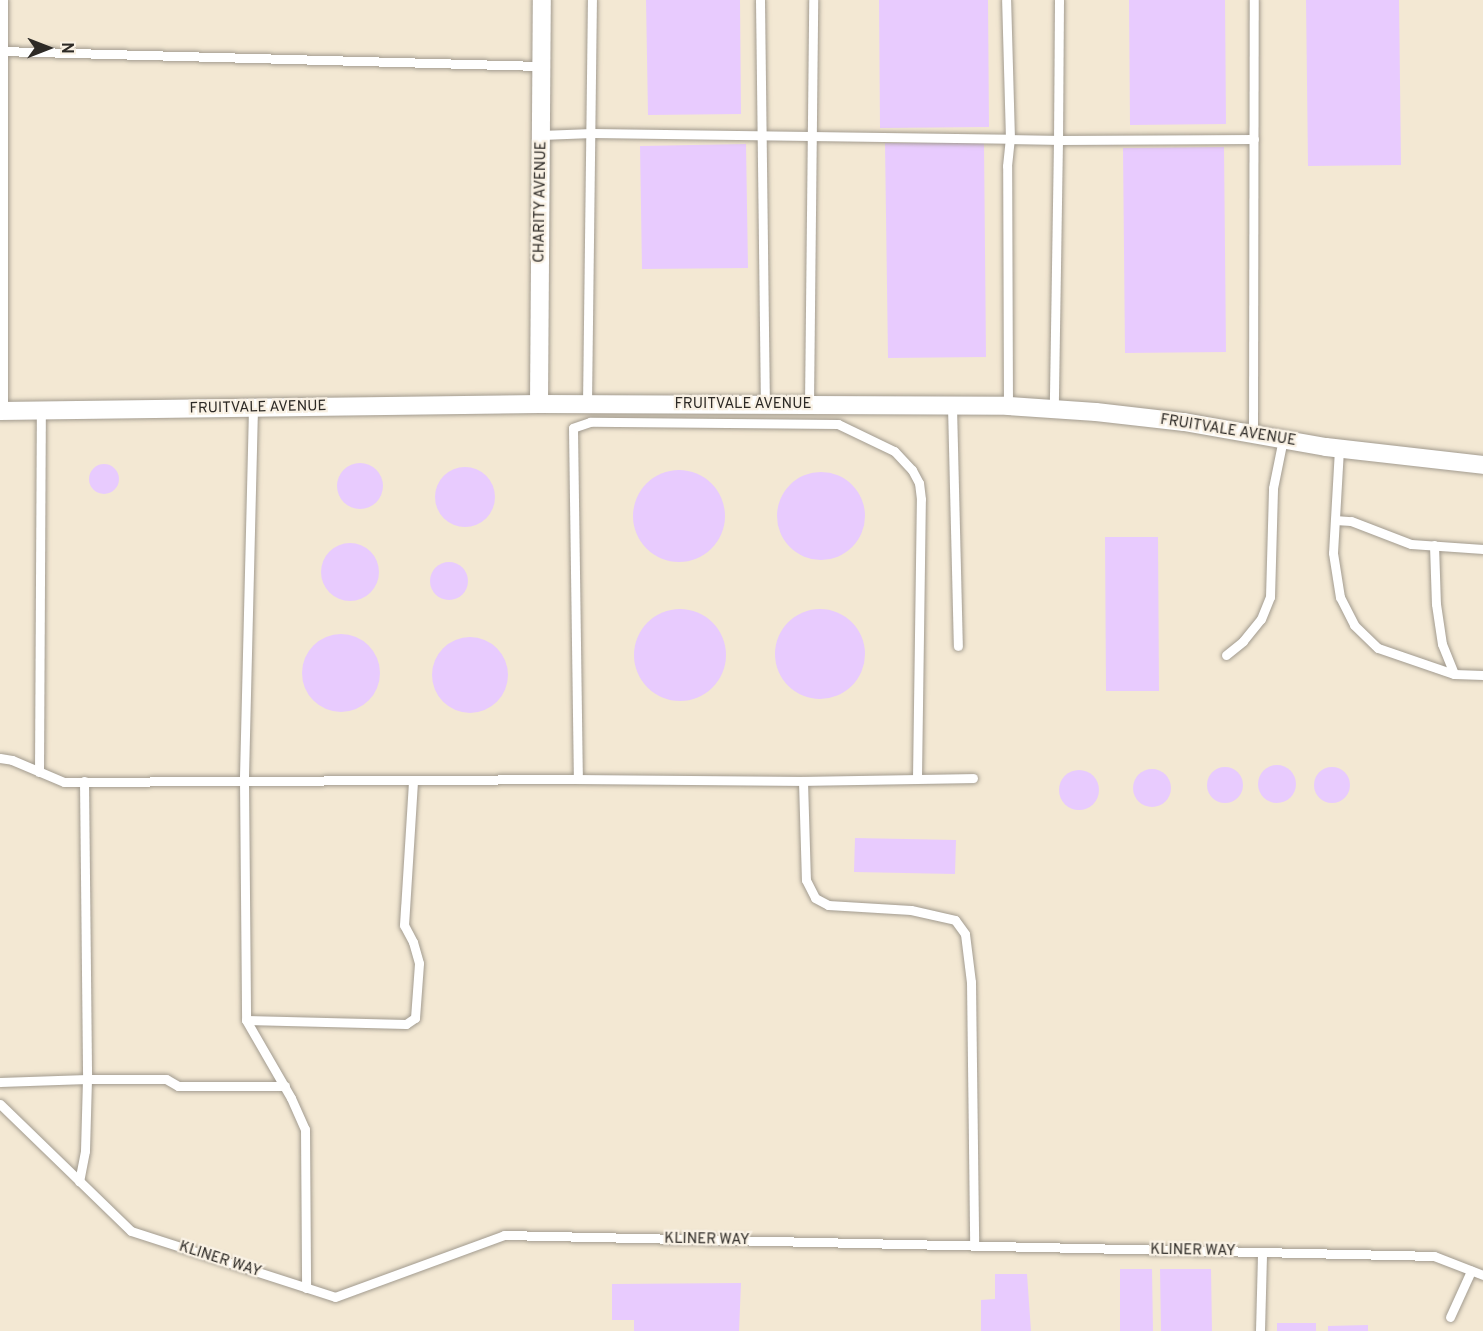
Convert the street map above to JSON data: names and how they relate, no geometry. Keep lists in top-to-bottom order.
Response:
{
  "streets": {
    "street": ["CHARITY AVENUE", "FRUITVALE AVENUE"],
    "lane": ["KLINER WAY"]
  },
  "crossings": [
    ["CHARITY AVENUE", "FRUITVALE AVENUE"]
  ],
  "north": "right"
}
